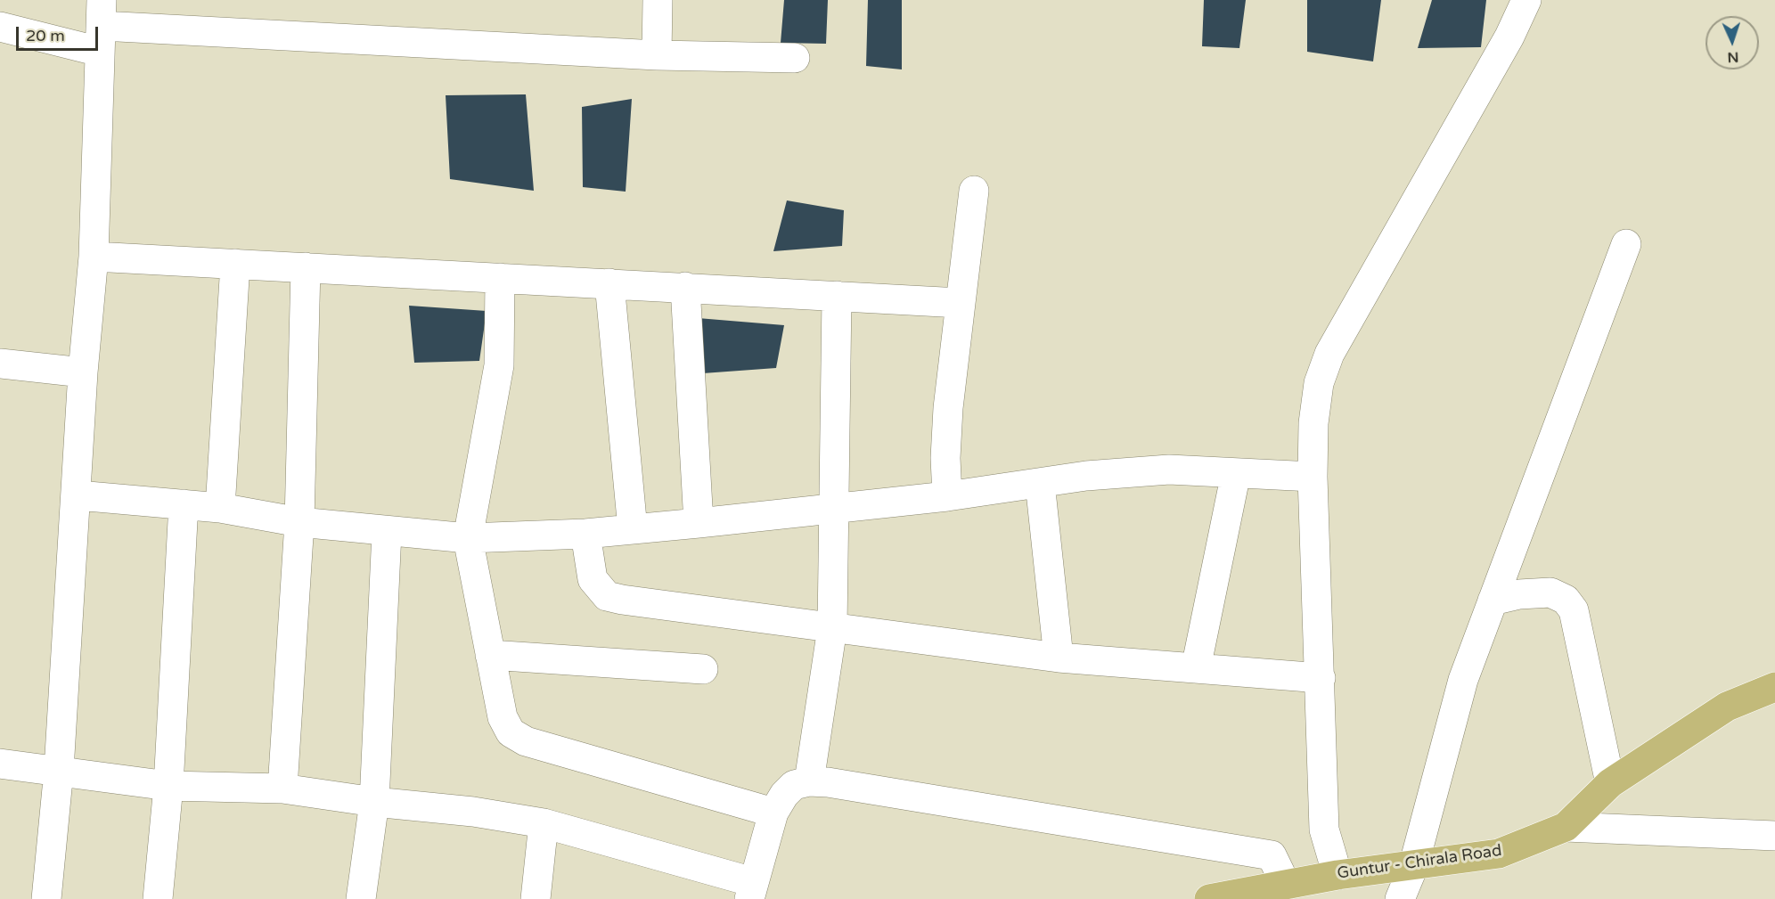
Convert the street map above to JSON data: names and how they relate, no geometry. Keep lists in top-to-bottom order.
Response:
{
  "streets": {
    "main road": ["Guntur - Chirala Road"]
  },
  "scale_bar": "20 m",
  "north": "bottom"
}
